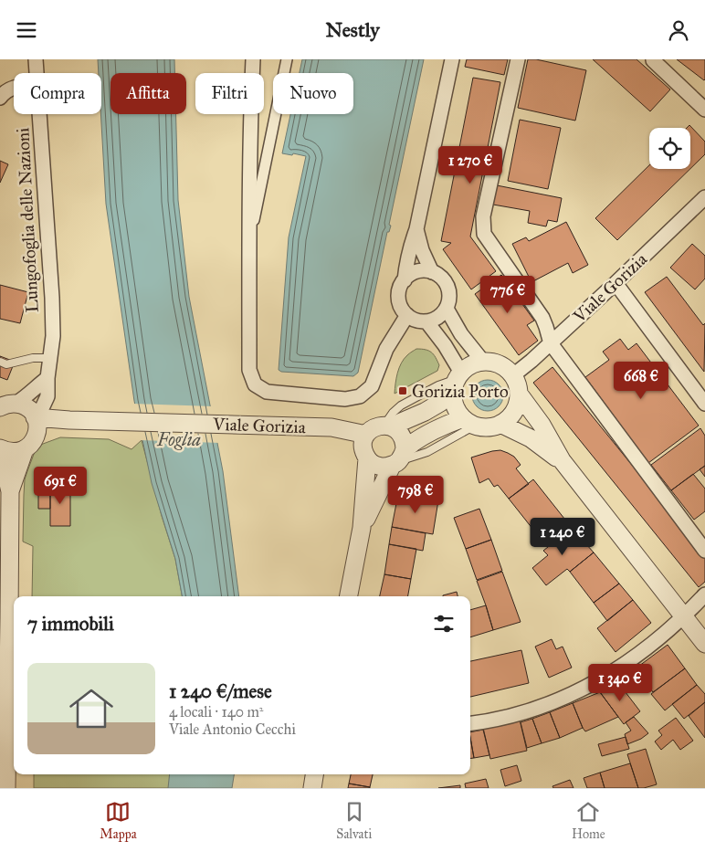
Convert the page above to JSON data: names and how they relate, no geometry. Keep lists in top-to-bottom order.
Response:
{
  "streets": {
    "street": ["Lungofoglia delle Nazioni", "Viale Gorizia"]
  },
  "crossings": [
    ["Lungofoglia delle Nazioni", "Viale Gorizia"]
  ],
  "water": ["Foglia"],
  "places": {
    "transit": ["Gorizia Porto"]
  },
  "page": {
    "header": "Nestly",
    "chip": [
      "Compra",
      "Affitta",
      "Filtri",
      "Nuovo"
    ],
    "price": [
      "1 270 €",
      "776 €",
      "668 €",
      "691 €",
      "798 €",
      "1 240 €",
      "1 340 €"
    ],
    "heading": "7 immobili",
    "list": [
      {
        "name": "1 240 €/mese",
        "note": "4 locali · 140 m² · Viale Antonio Cecchi"
      }
    ],
    "tabs": ["Mappa", "Salvati", "Home"]
  }
}
